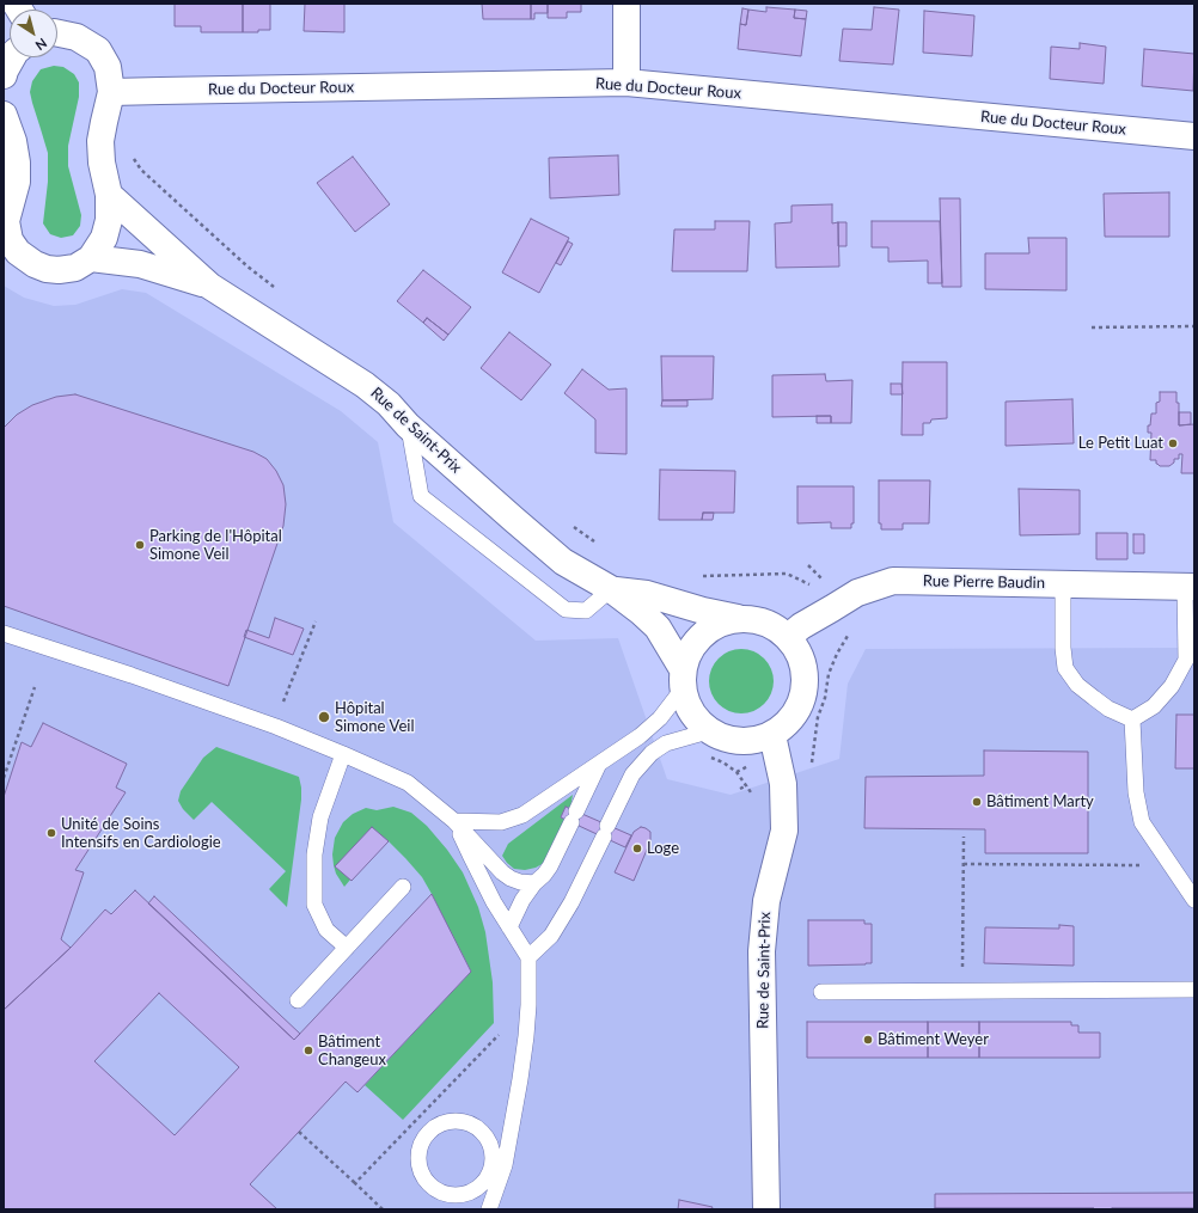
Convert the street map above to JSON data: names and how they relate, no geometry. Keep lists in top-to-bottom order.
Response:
{
  "streets": {
    "street": ["Rue du Docteur Roux", "Rue de Saint-Prix", "Rue Pierre Baudin"]
  },
  "crossings": [
    ["Rue de Saint-Prix", "Rue Pierre Baudin"]
  ],
  "places": [
    "Le Petit Luat",
    "Parking de l'Hôpital Simone Veil",
    "Hôpital Simone Veil",
    "Bâtiment Marty",
    "Unité de Soins Intensifs en Cardiologie",
    "Loge",
    "Bâtiment Weyer",
    "Bâtiment Changeux"
  ],
  "north": "bottom right"
}
